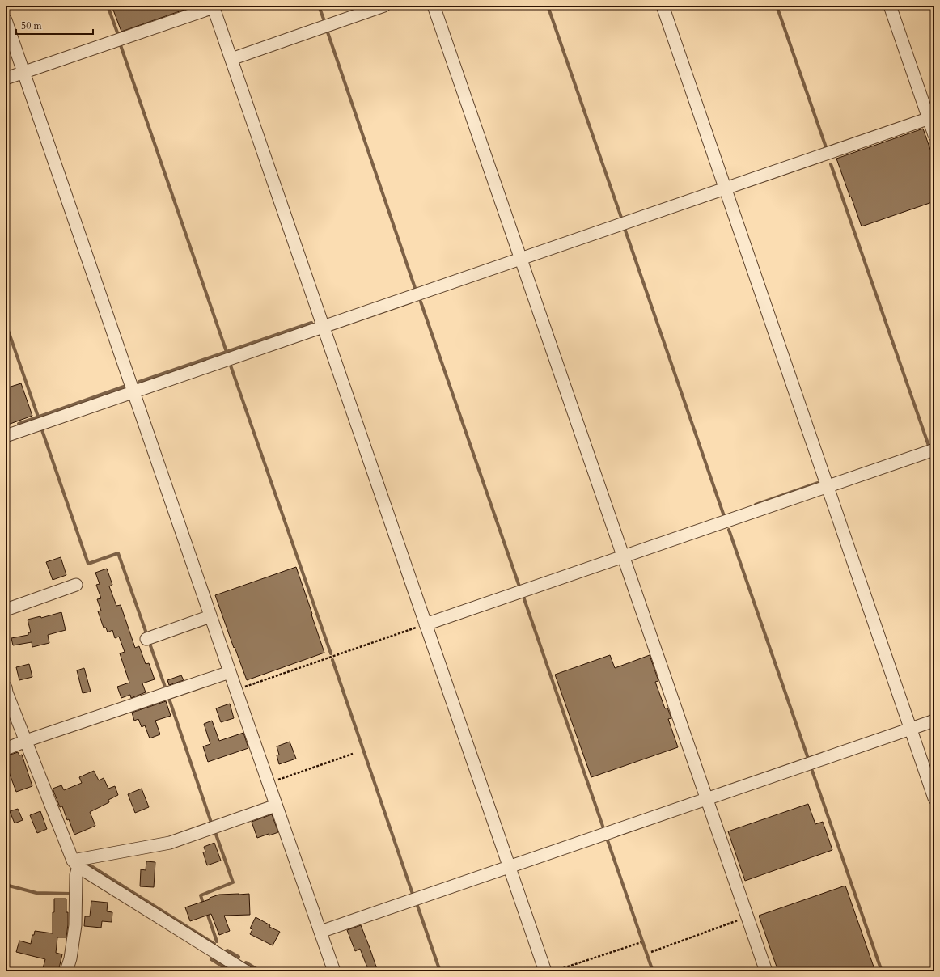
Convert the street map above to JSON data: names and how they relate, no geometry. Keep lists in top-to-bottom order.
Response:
{
  "scale_bar": "50 m"
}
